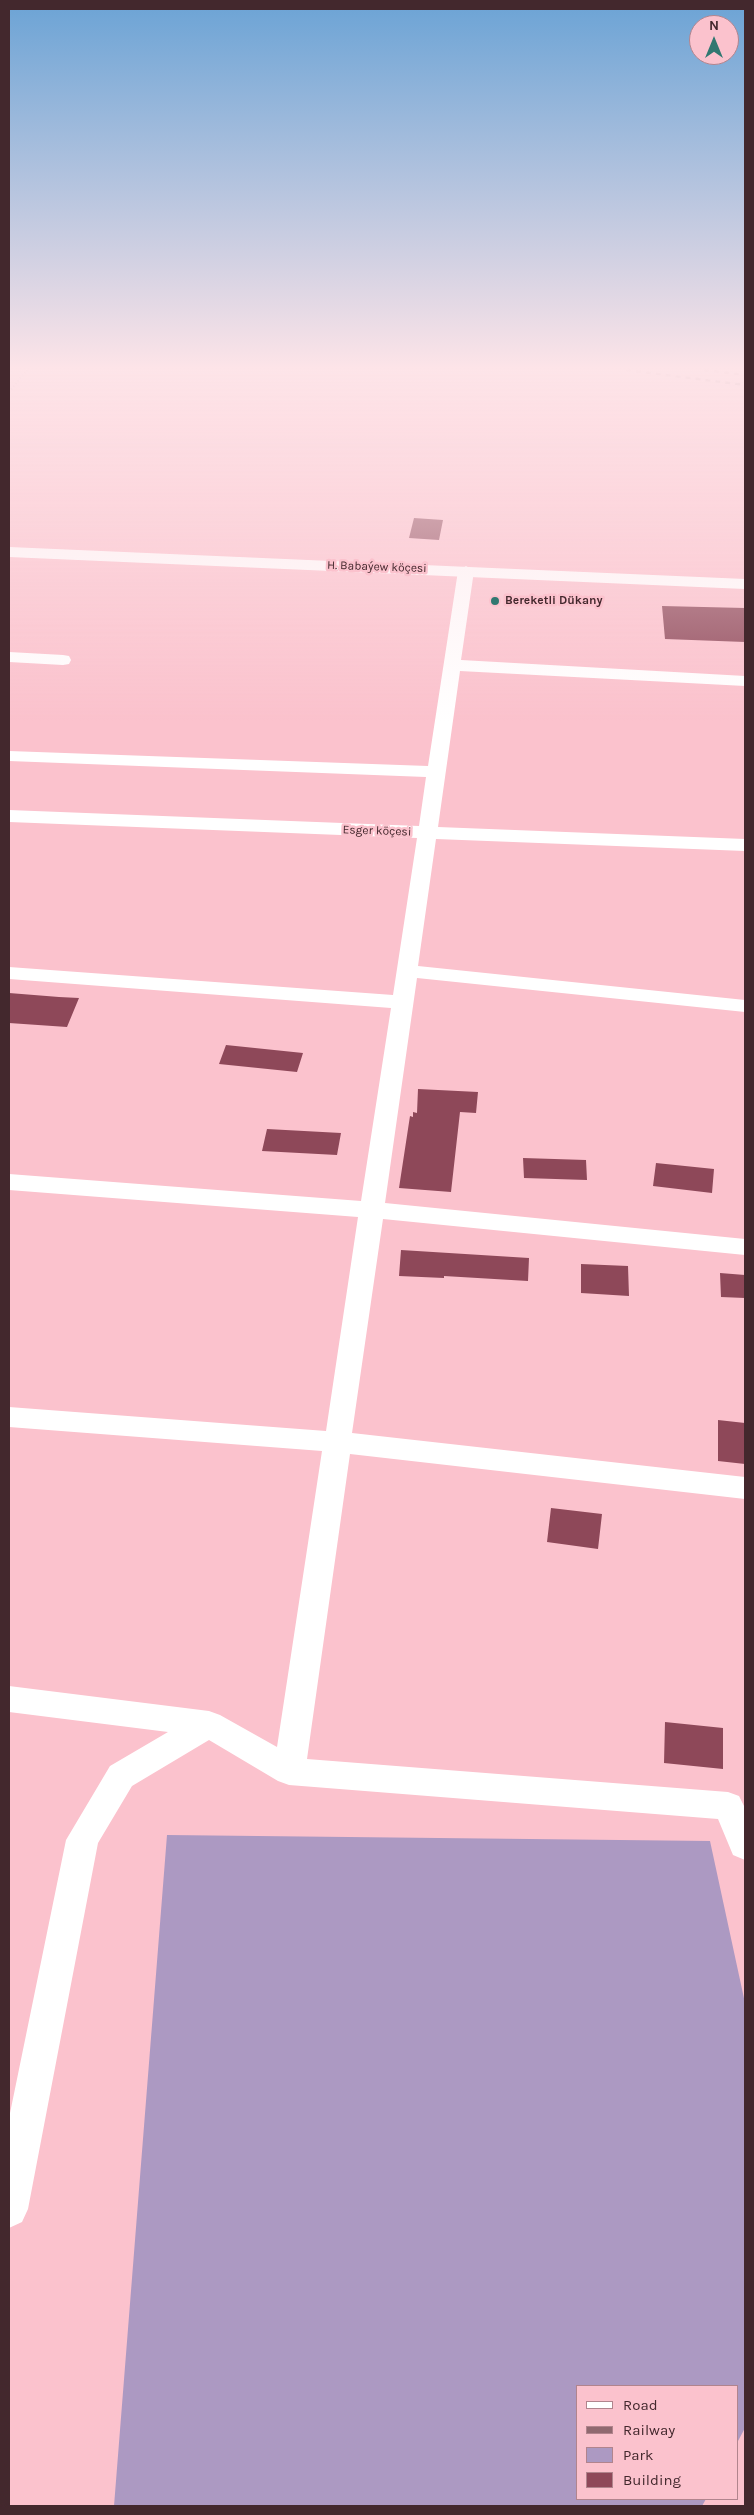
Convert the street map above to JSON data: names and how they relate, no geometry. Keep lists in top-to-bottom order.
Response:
{
  "streets": {
    "street": ["H. Babaýew köçesi", "Esger köçesi"]
  },
  "places": ["Bereketli Dükany"],
  "legend": [
    "Road",
    "Railway",
    "Park",
    "Building"
  ],
  "north": "top"
}
